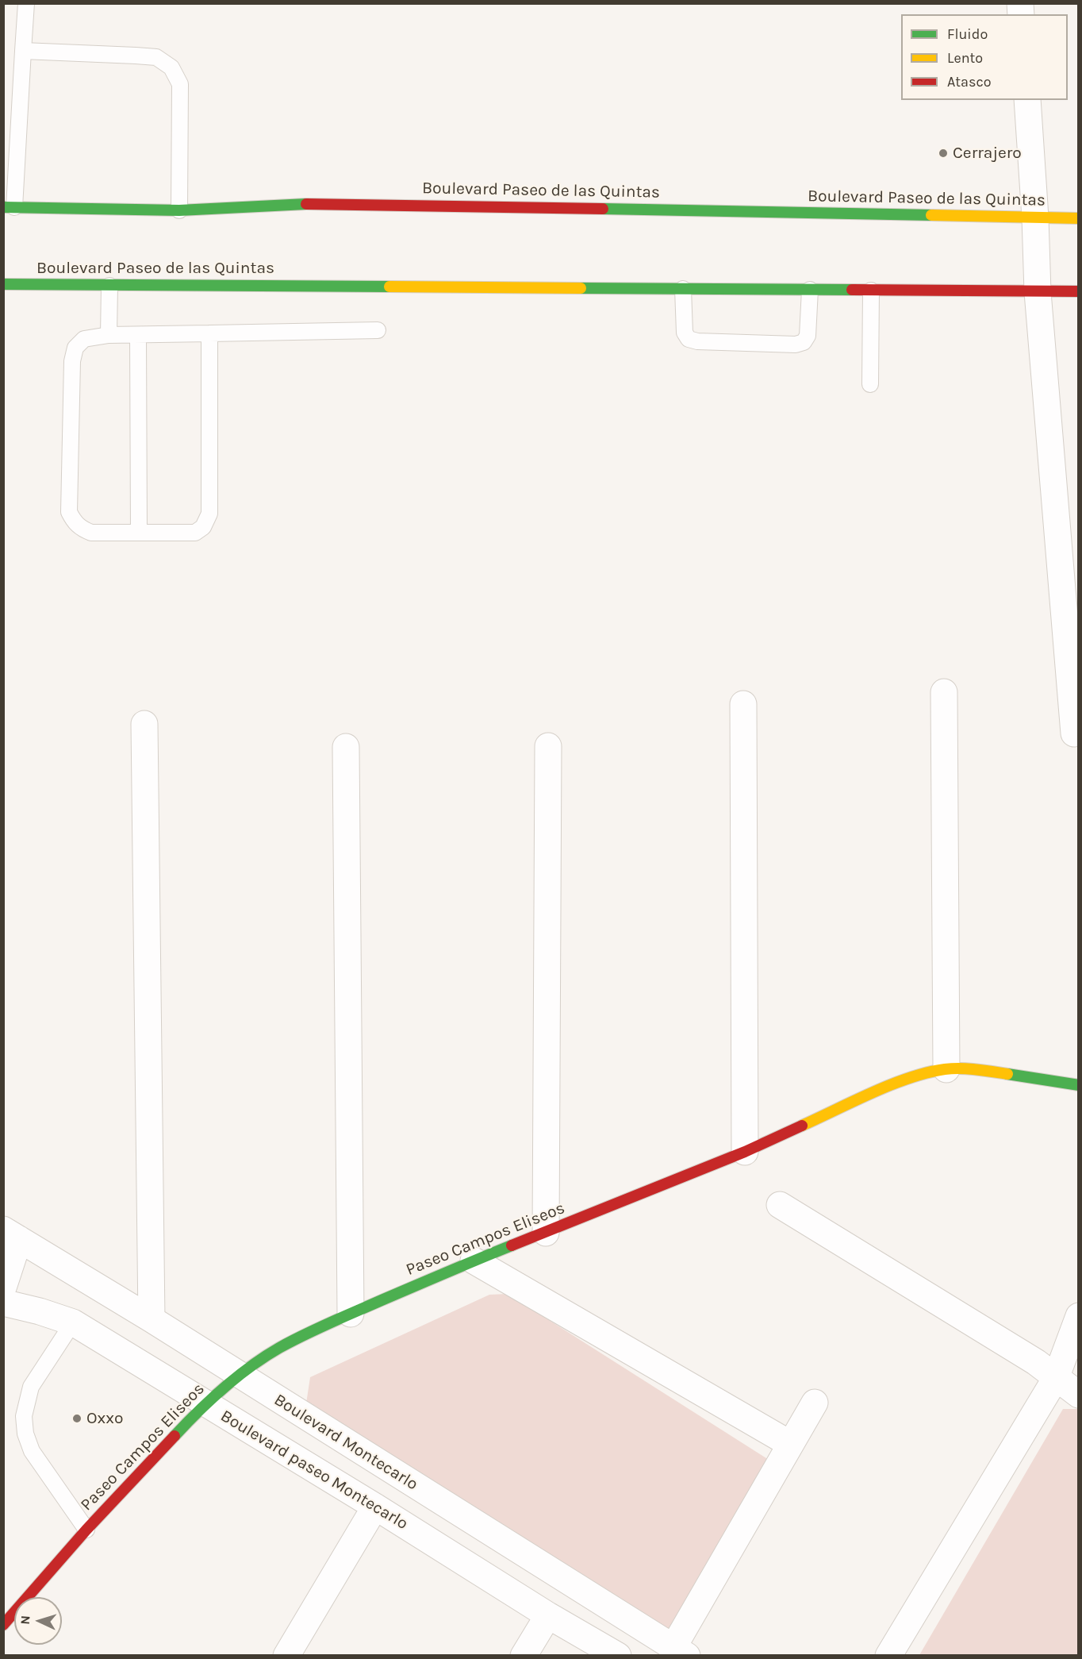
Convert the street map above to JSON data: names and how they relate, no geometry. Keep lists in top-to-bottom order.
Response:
{
  "streets": {
    "main road": ["Boulevard Paseo de las Quintas", "Paseo Campos Eliseos"],
    "street": ["Boulevard Montecarlo", "Boulevard paseo Montecarlo"]
  },
  "crossings": [
    ["Paseo Campos Eliseos", "Boulevard Montecarlo"],
    ["Paseo Campos Eliseos", "Boulevard paseo Montecarlo"]
  ],
  "places": ["Cerrajero", "Oxxo"],
  "legend": ["Fluido", "Lento", "Atasco"],
  "north": "left"
}
